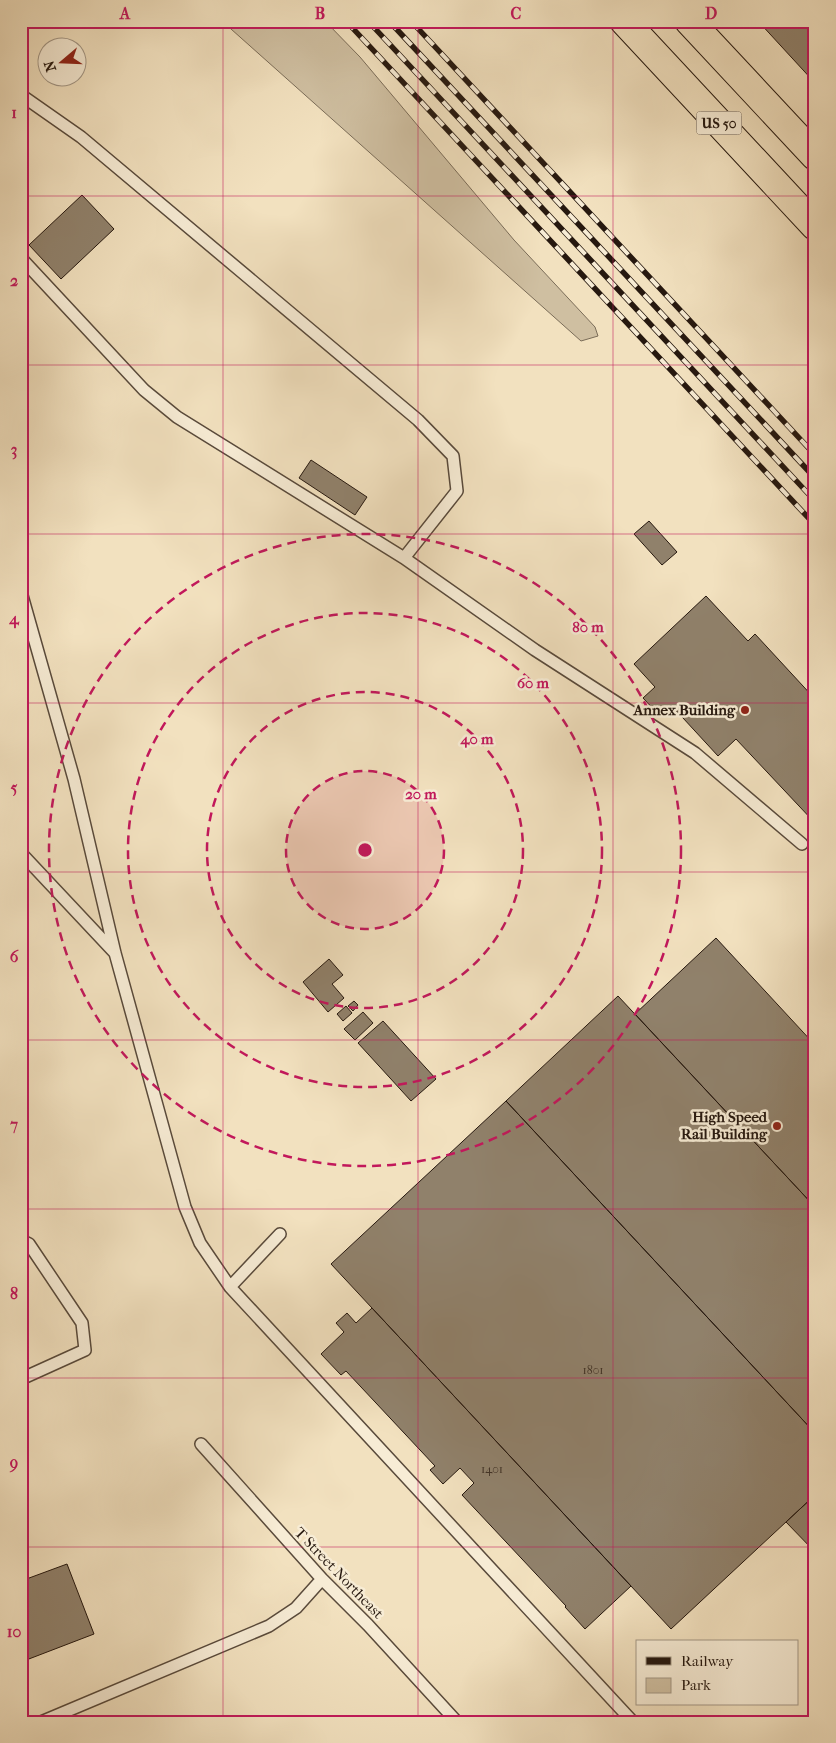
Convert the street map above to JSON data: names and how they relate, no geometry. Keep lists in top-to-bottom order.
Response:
{
  "streets": {
    "highway": ["US 50"],
    "lane": ["T Street Northeast"]
  },
  "places": ["Annex Building", "High Speed Rail Building"],
  "house_numbers": ["1801", "1401"],
  "legend": ["Railway", "Park"],
  "north": "left",
  "grid": {
    "columns": [
      "A",
      "B",
      "C",
      "D"
    ],
    "rows": [
      "1",
      "2",
      "3",
      "4",
      "5",
      "6",
      "7",
      "8",
      "9",
      "10"
    ]
  },
  "rings": [
    "80 m",
    "60 m",
    "40 m",
    "20 m"
  ]
}
